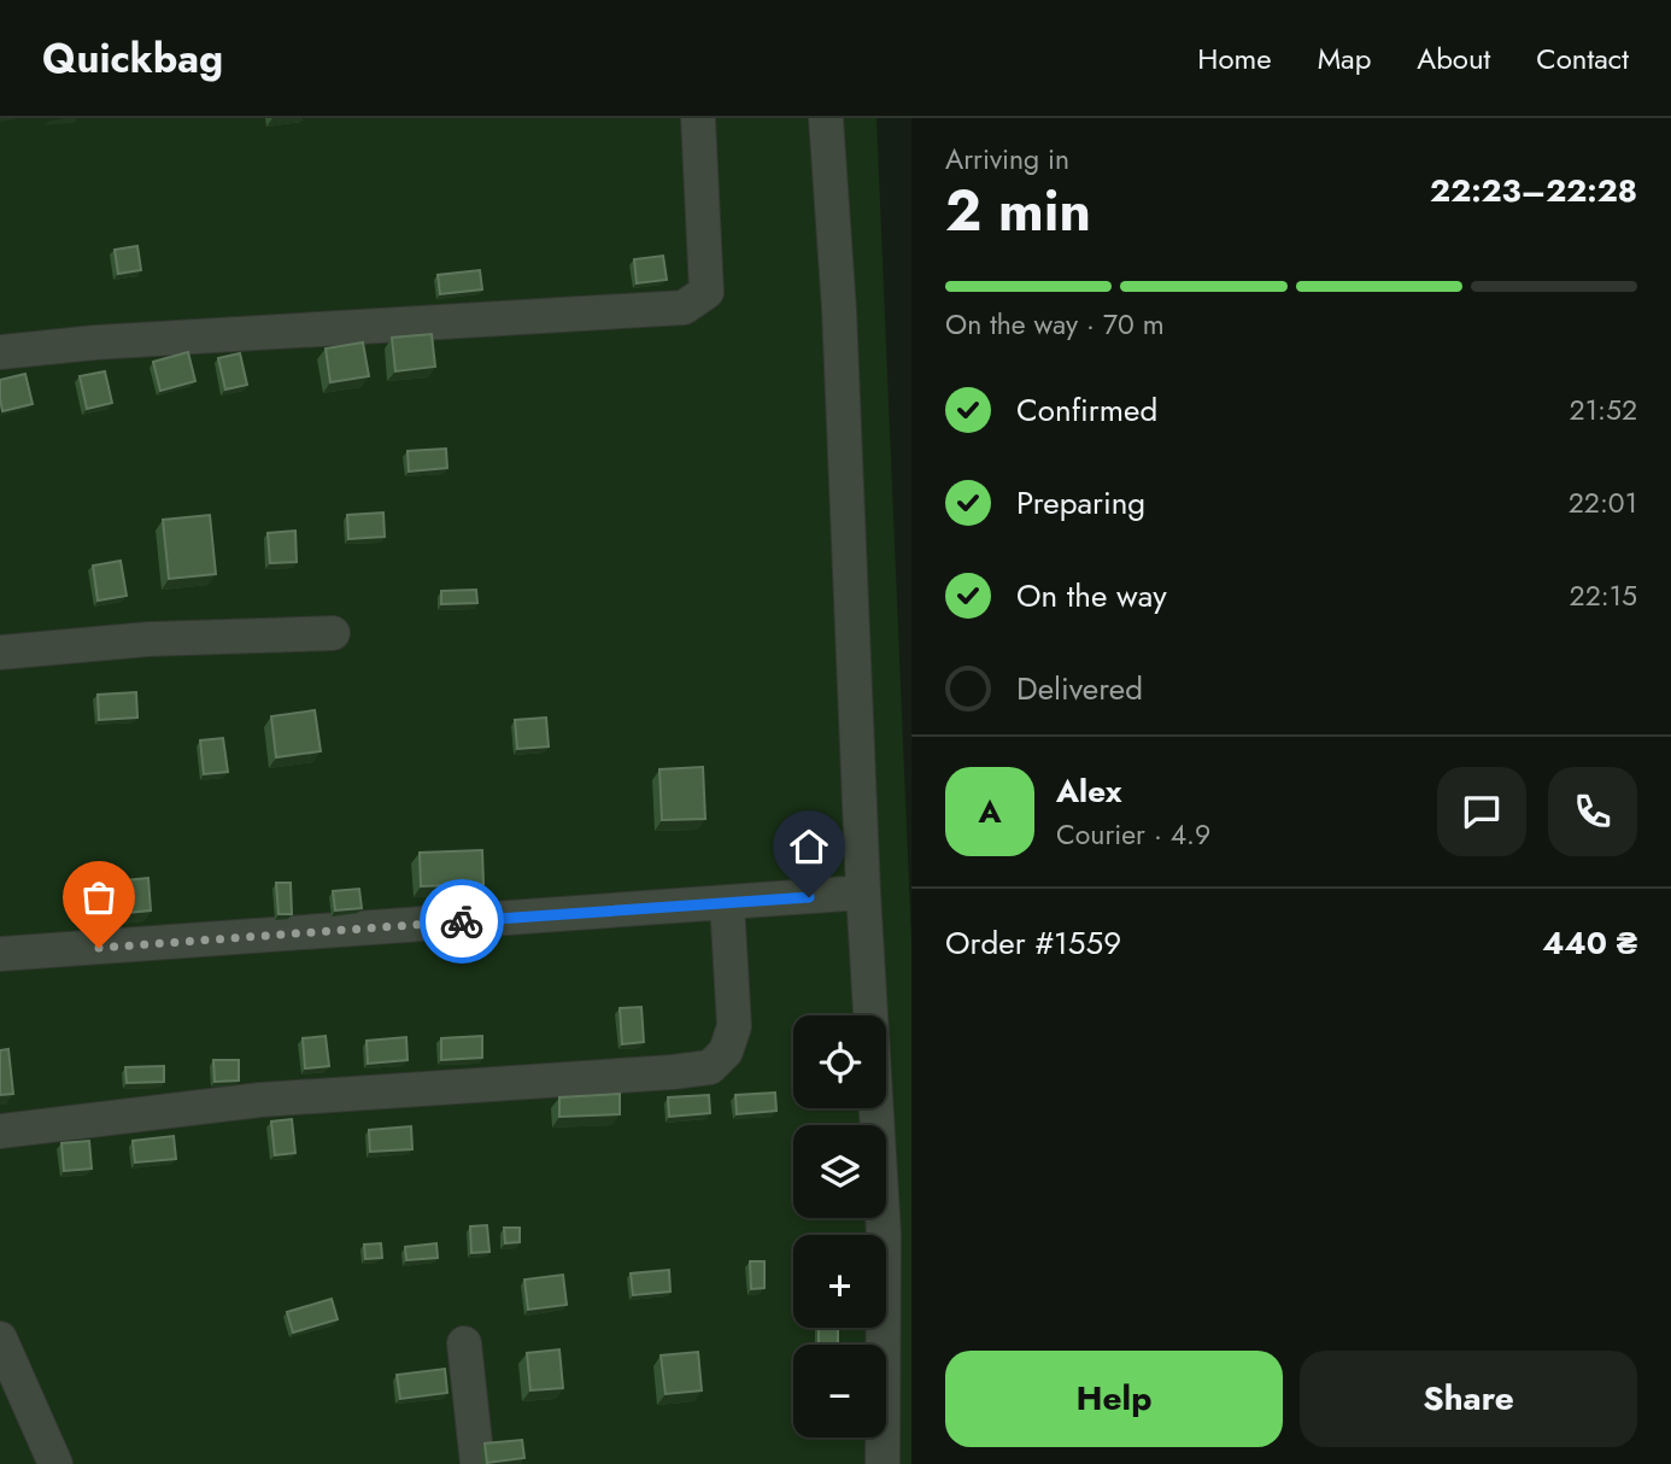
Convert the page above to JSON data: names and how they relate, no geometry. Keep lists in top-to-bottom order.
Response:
{
  "page": {
    "header": "Quickbag",
    "nav": [
      "Home",
      "Map",
      "About",
      "Contact"
    ],
    "heading": ["2 min", "Arriving in", "22:23–22:28"],
    "panel": [
      "Alex",
      "Courier · 4.9",
      "Order #1559",
      "440 ₴"
    ],
    "bar": "On the way · 70 m",
    "list": [
      ["Confirmed", "21:52"],
      ["Preparing", "22:01"],
      ["On the way", "22:15"],
      "Delivered"
    ],
    "round": "A",
    "map_buttons": ["+", "−"],
    "buttons": ["Help", "Share"]
  }
}
